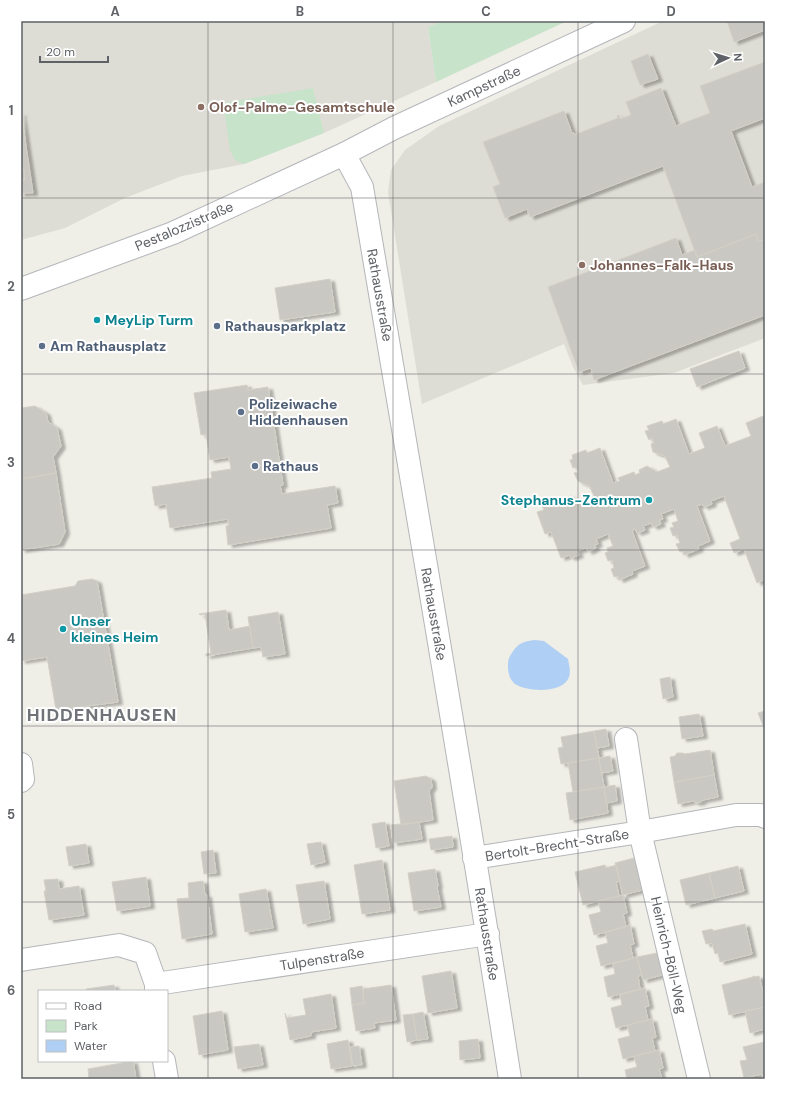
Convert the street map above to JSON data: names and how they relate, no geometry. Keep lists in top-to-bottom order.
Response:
{
  "streets": {
    "street": [
      "Kampstraße",
      "Pestalozzistraße",
      "Rathausstraße",
      "Bertolt-Brecht-Straße",
      "Heinrich-Böll-Weg",
      "Tulpenstraße"
    ]
  },
  "crossings": [
    ["Kampstraße", "Pestalozzistraße"],
    ["Kampstraße", "Rathausstraße"],
    ["Pestalozzistraße", "Rathausstraße"],
    ["Rathausstraße", "Bertolt-Brecht-Straße"],
    ["Rathausstraße", "Tulpenstraße"],
    ["Bertolt-Brecht-Straße", "Heinrich-Böll-Weg"]
  ],
  "districts": ["HIDDENHAUSEN"],
  "places": [
    "Olof-Palme-Gesamtschule",
    "Johannes-Falk-Haus",
    "MeyLip Turm",
    "Rathausparkplatz",
    "Am Rathausplatz",
    "Polizeiwache Hiddenhausen",
    "Rathaus",
    "Stephanus-Zentrum",
    "Unser kleines Heim"
  ],
  "legend": ["Road", "Park", "Water"],
  "scale_bar": "20 m",
  "north": "right",
  "grid": {
    "columns": [
      "A",
      "B",
      "C",
      "D"
    ],
    "rows": [
      "1",
      "2",
      "3",
      "4",
      "5",
      "6"
    ]
  }
}
